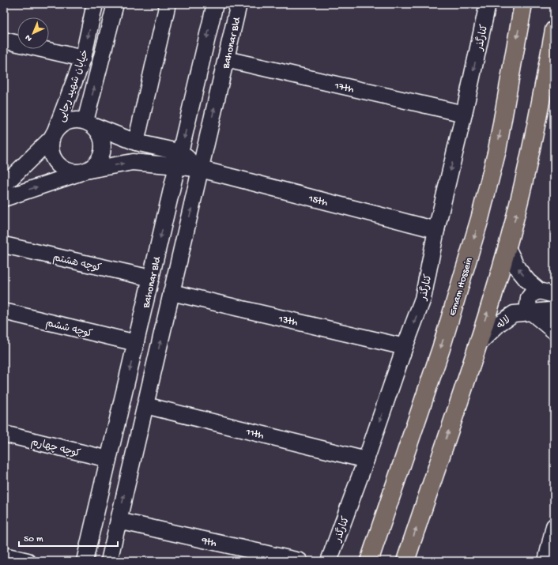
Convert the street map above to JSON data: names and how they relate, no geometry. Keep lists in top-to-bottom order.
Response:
{
  "streets": {
    "main road": ["Emam Hossein"],
    "street": [
      "کنارگذر",
      "Bahonar Bld",
      "خیابان شهید رجایی",
      "17th",
      "15th",
      "کوچه هشتم",
      "13th",
      "لاله",
      "کوچه ششم",
      "11th",
      "کوچه چهارم",
      "9th"
    ]
  },
  "crossings": [
    ["کنارگذر", "17th"],
    ["کنارگذر", "15th"],
    ["کنارگذر", "13th"],
    ["کنارگذر", "11th"],
    ["Bahonar Bld", "17th"],
    ["Bahonar Bld", "15th"],
    ["Bahonar Bld", "کوچه هشتم"],
    ["Bahonar Bld", "13th"],
    ["Bahonar Bld", "کوچه ششم"],
    ["Bahonar Bld", "11th"],
    ["Bahonar Bld", "کوچه چهارم"],
    ["Bahonar Bld", "9th"]
  ],
  "one_way": ["کنارگذر"],
  "scale_bar": "50 m",
  "north": "bottom left"
}
